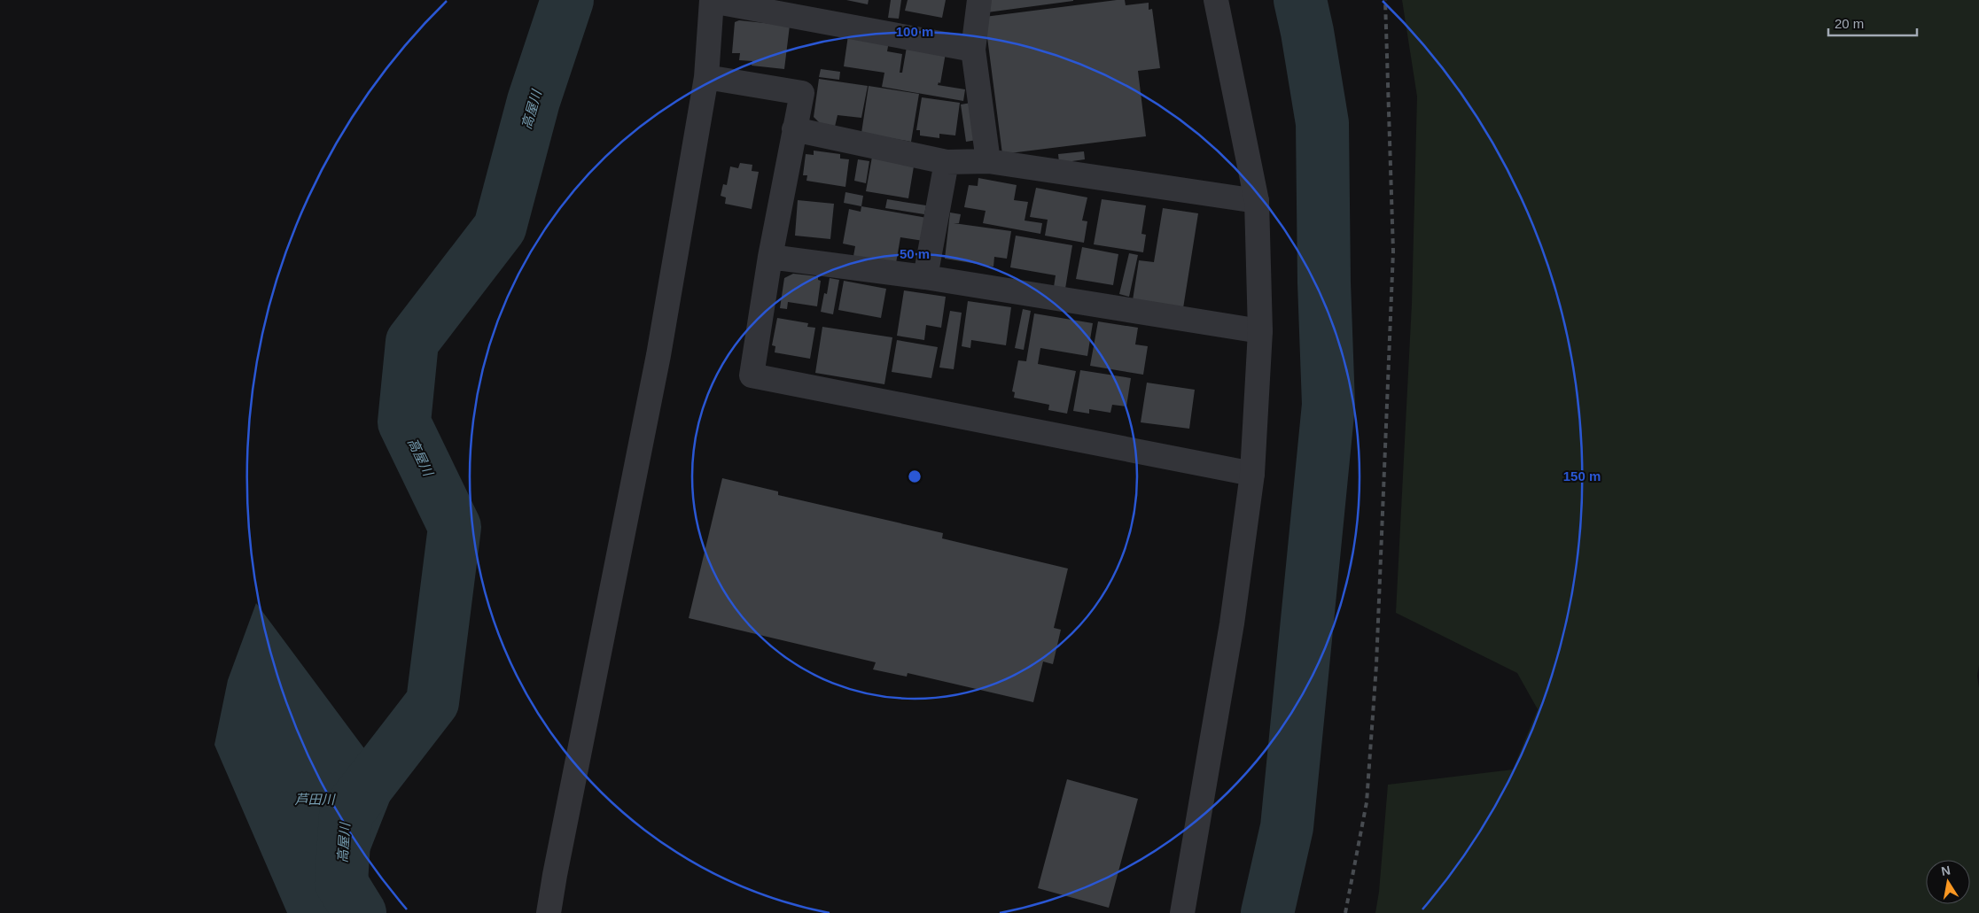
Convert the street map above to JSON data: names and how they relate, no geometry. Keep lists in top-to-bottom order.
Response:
{
  "water": ["高屋川", "芦田川"],
  "scale_bar": "20 m",
  "north": "top",
  "rings": ["100 m", "50 m", "150 m"]
}
